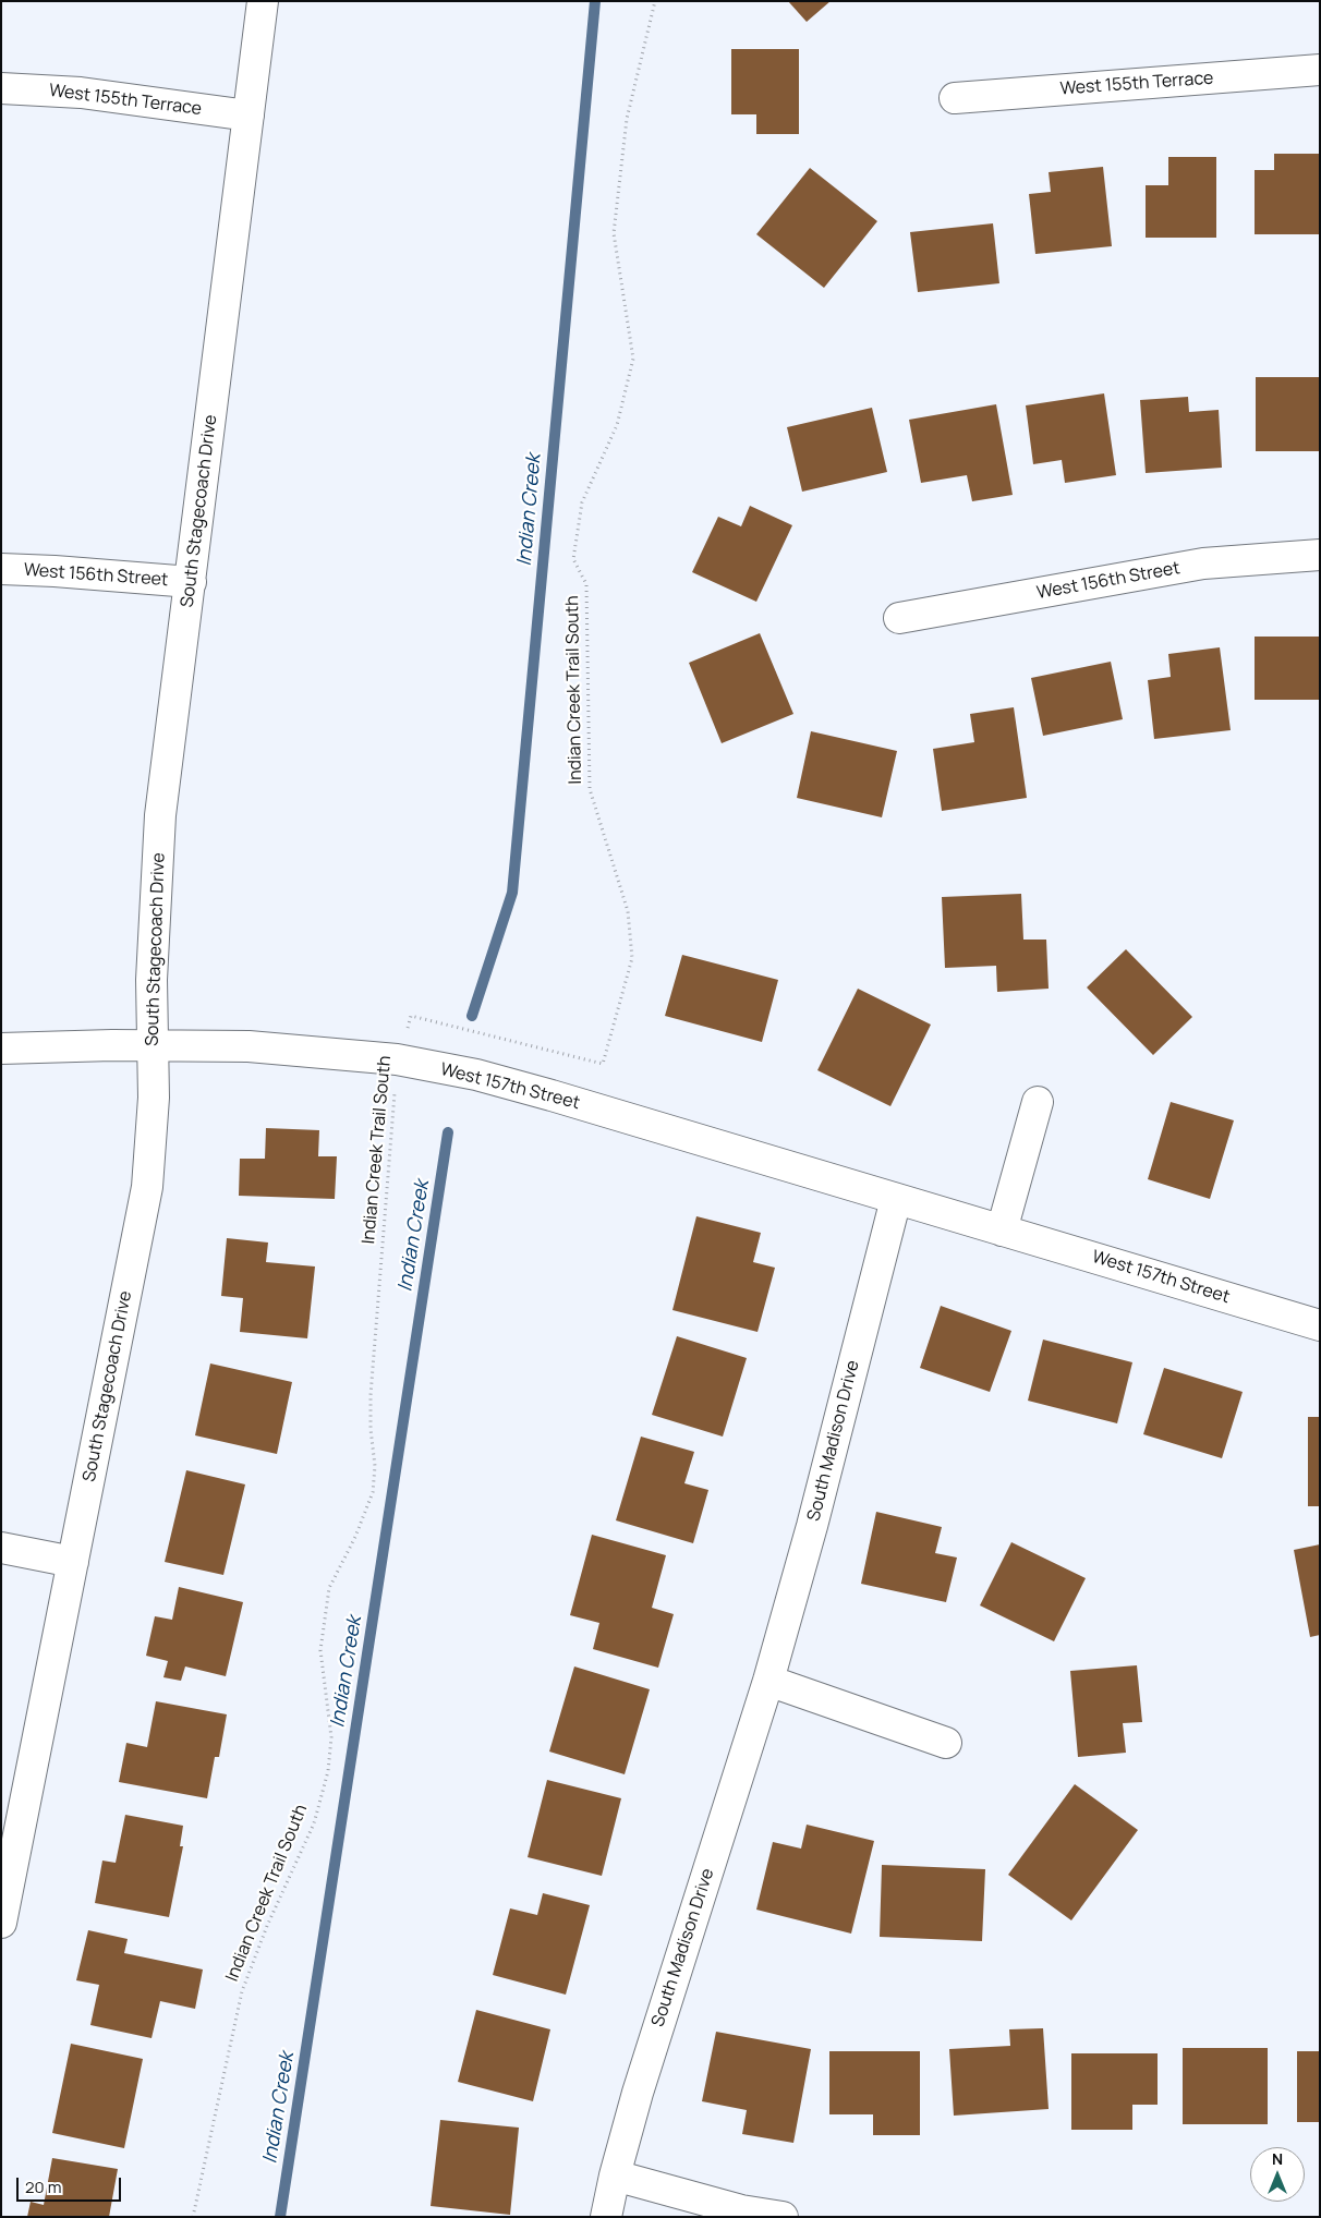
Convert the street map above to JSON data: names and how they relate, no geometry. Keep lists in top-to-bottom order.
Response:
{
  "streets": {
    "street": [
      "West 155th Terrace",
      "South Stagecoach Drive",
      "West 156th Street",
      "West 157th Street",
      "South Madison Drive"
    ],
    "path": ["Indian Creek Trail South"]
  },
  "crossings": [
    ["West 155th Terrace", "South Stagecoach Drive"],
    ["South Stagecoach Drive", "West 156th Street"],
    ["South Stagecoach Drive", "West 157th Street"],
    ["Indian Creek Trail South", "West 157th Street"],
    ["West 157th Street", "South Madison Drive"]
  ],
  "water": ["Indian Creek"],
  "scale_bar": "20 m",
  "north": "top"
}
